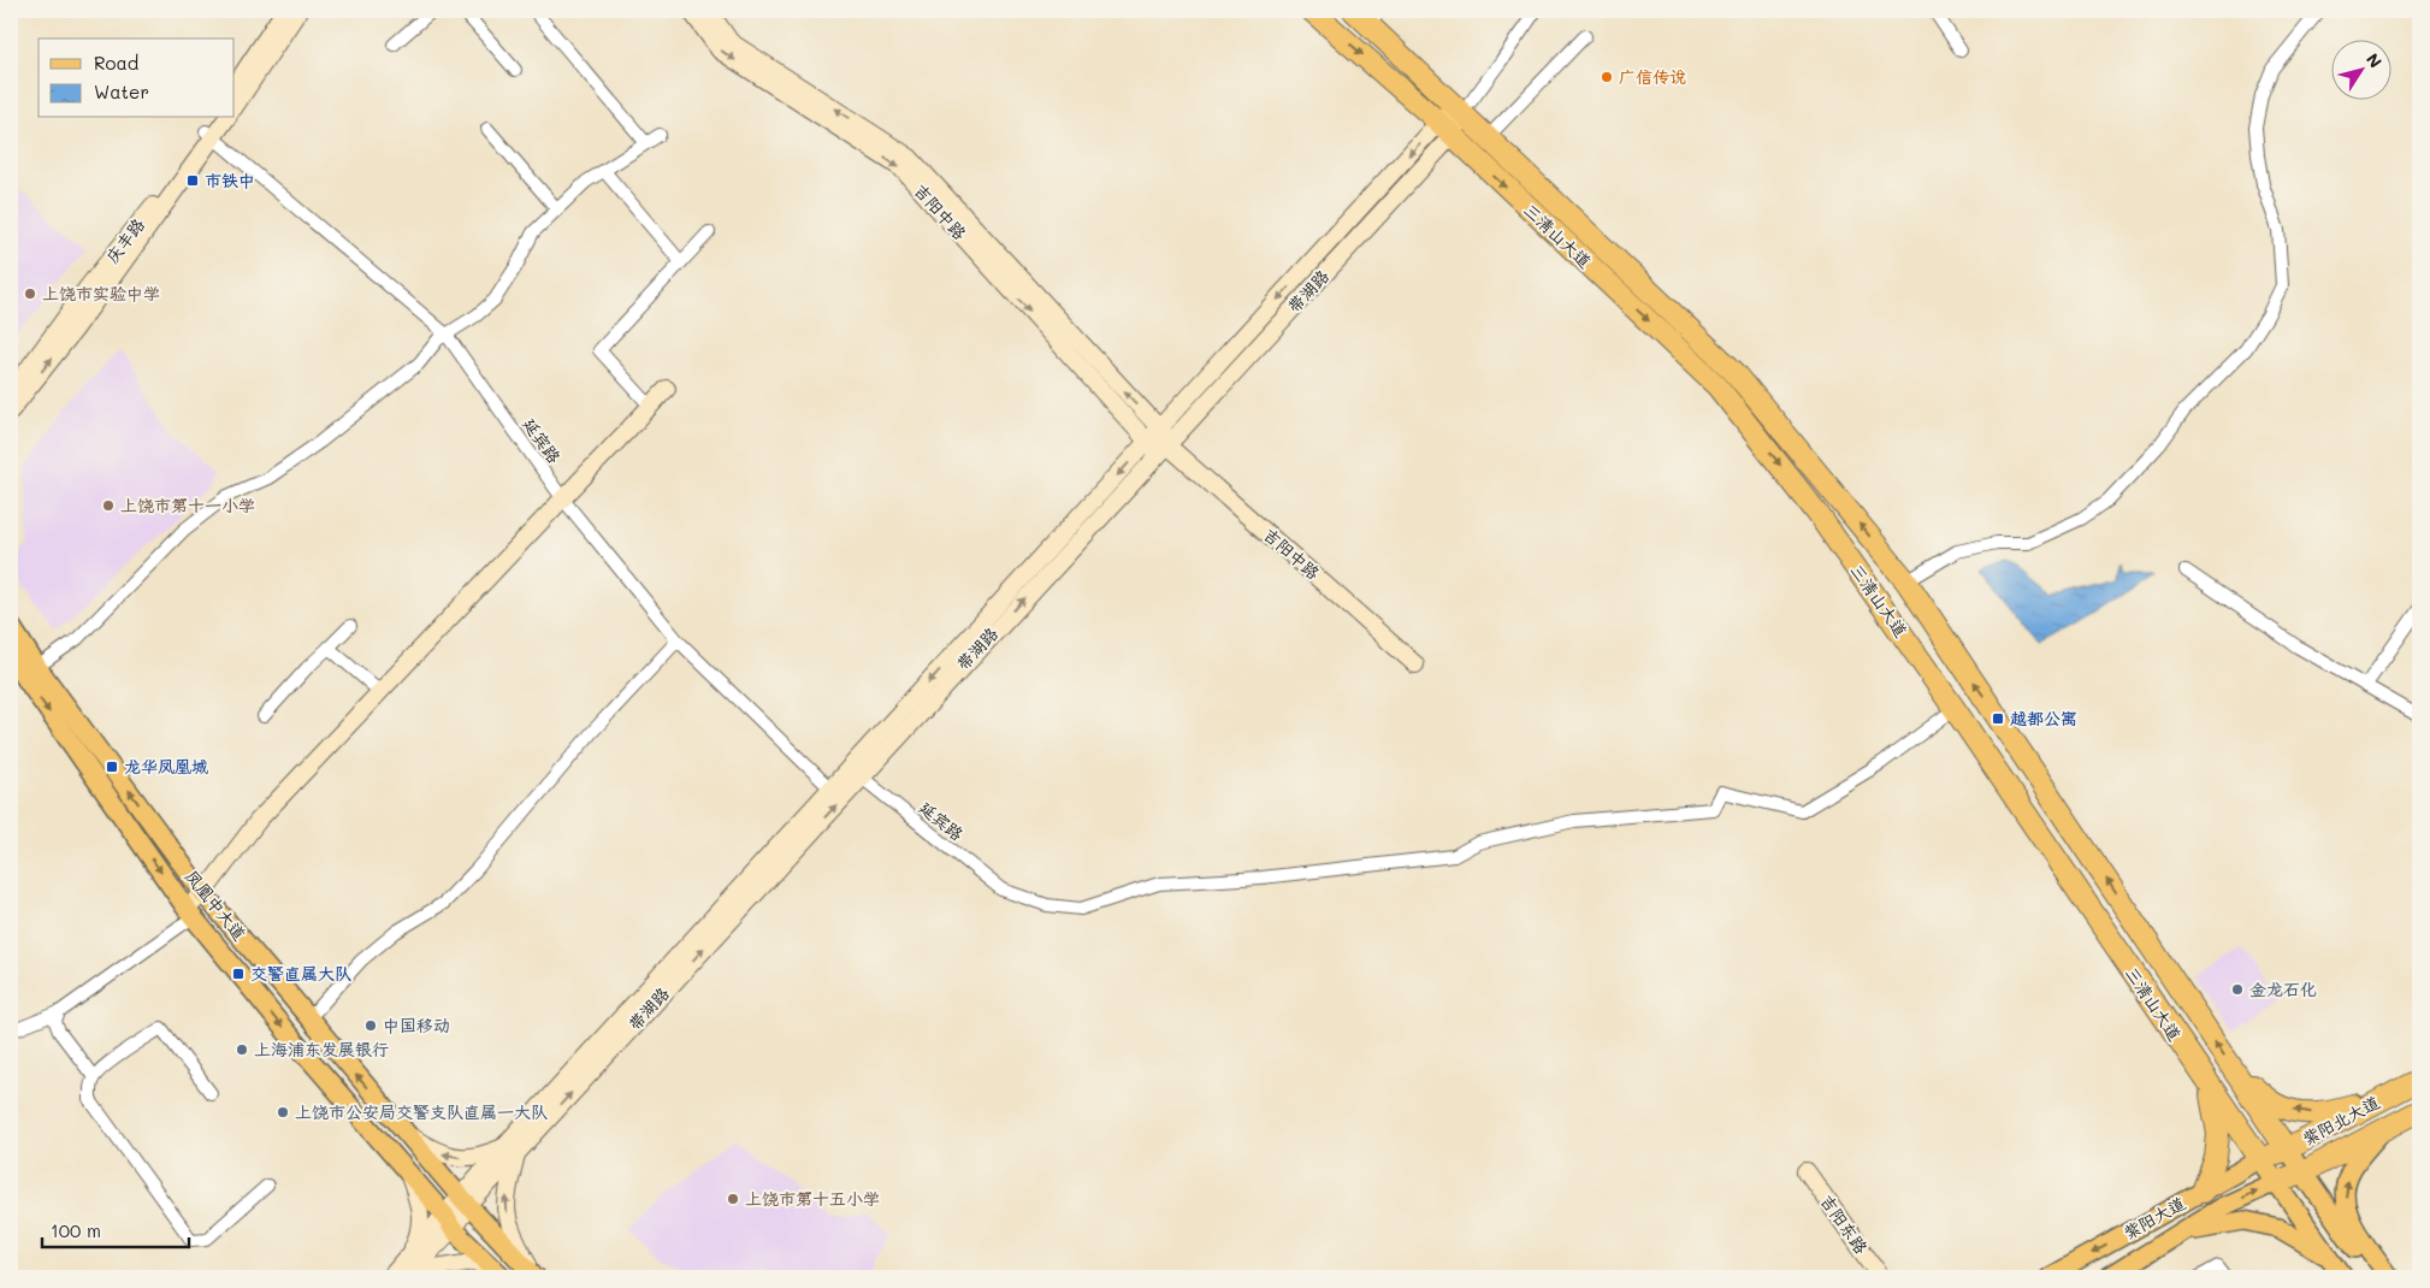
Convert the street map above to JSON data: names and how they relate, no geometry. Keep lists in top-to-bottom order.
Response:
{
  "streets": {
    "highway": ["三清山大道", "紫阳北大道"],
    "main road": [
      "吉阳中路",
      "庆丰路",
      "带湖路",
      "凤凰中大道",
      "紫阳大道",
      "吉阳东路"
    ],
    "street": ["延宾路"]
  },
  "crossings": [
    ["吉阳中路", "带湖路"],
    ["三清山大道", "带湖路"],
    ["三清山大道", "延宾路"],
    ["三清山大道", "紫阳北大道"],
    ["三清山大道", "紫阳大道"],
    ["庆丰路", "延宾路"],
    ["带湖路", "延宾路"],
    ["带湖路", "凤凰中大道"],
    ["紫阳北大道", "紫阳大道"]
  ],
  "places": {
    "other": [
      "广信传说",
      "上饶市实验中学",
      "上饶市第十一小学",
      "金龙石化",
      "中国移动",
      "上海浦东发展银行",
      "上饶市公安局交警支队直属一大队",
      "上饶市第十五小学"
    ],
    "transit": [
      "市铁中",
      "越都公寓",
      "龙华凤凰城",
      "交警直属大队"
    ]
  },
  "legend": ["Road", "Water"],
  "scale_bar": "100 m",
  "north": "top right"
}
